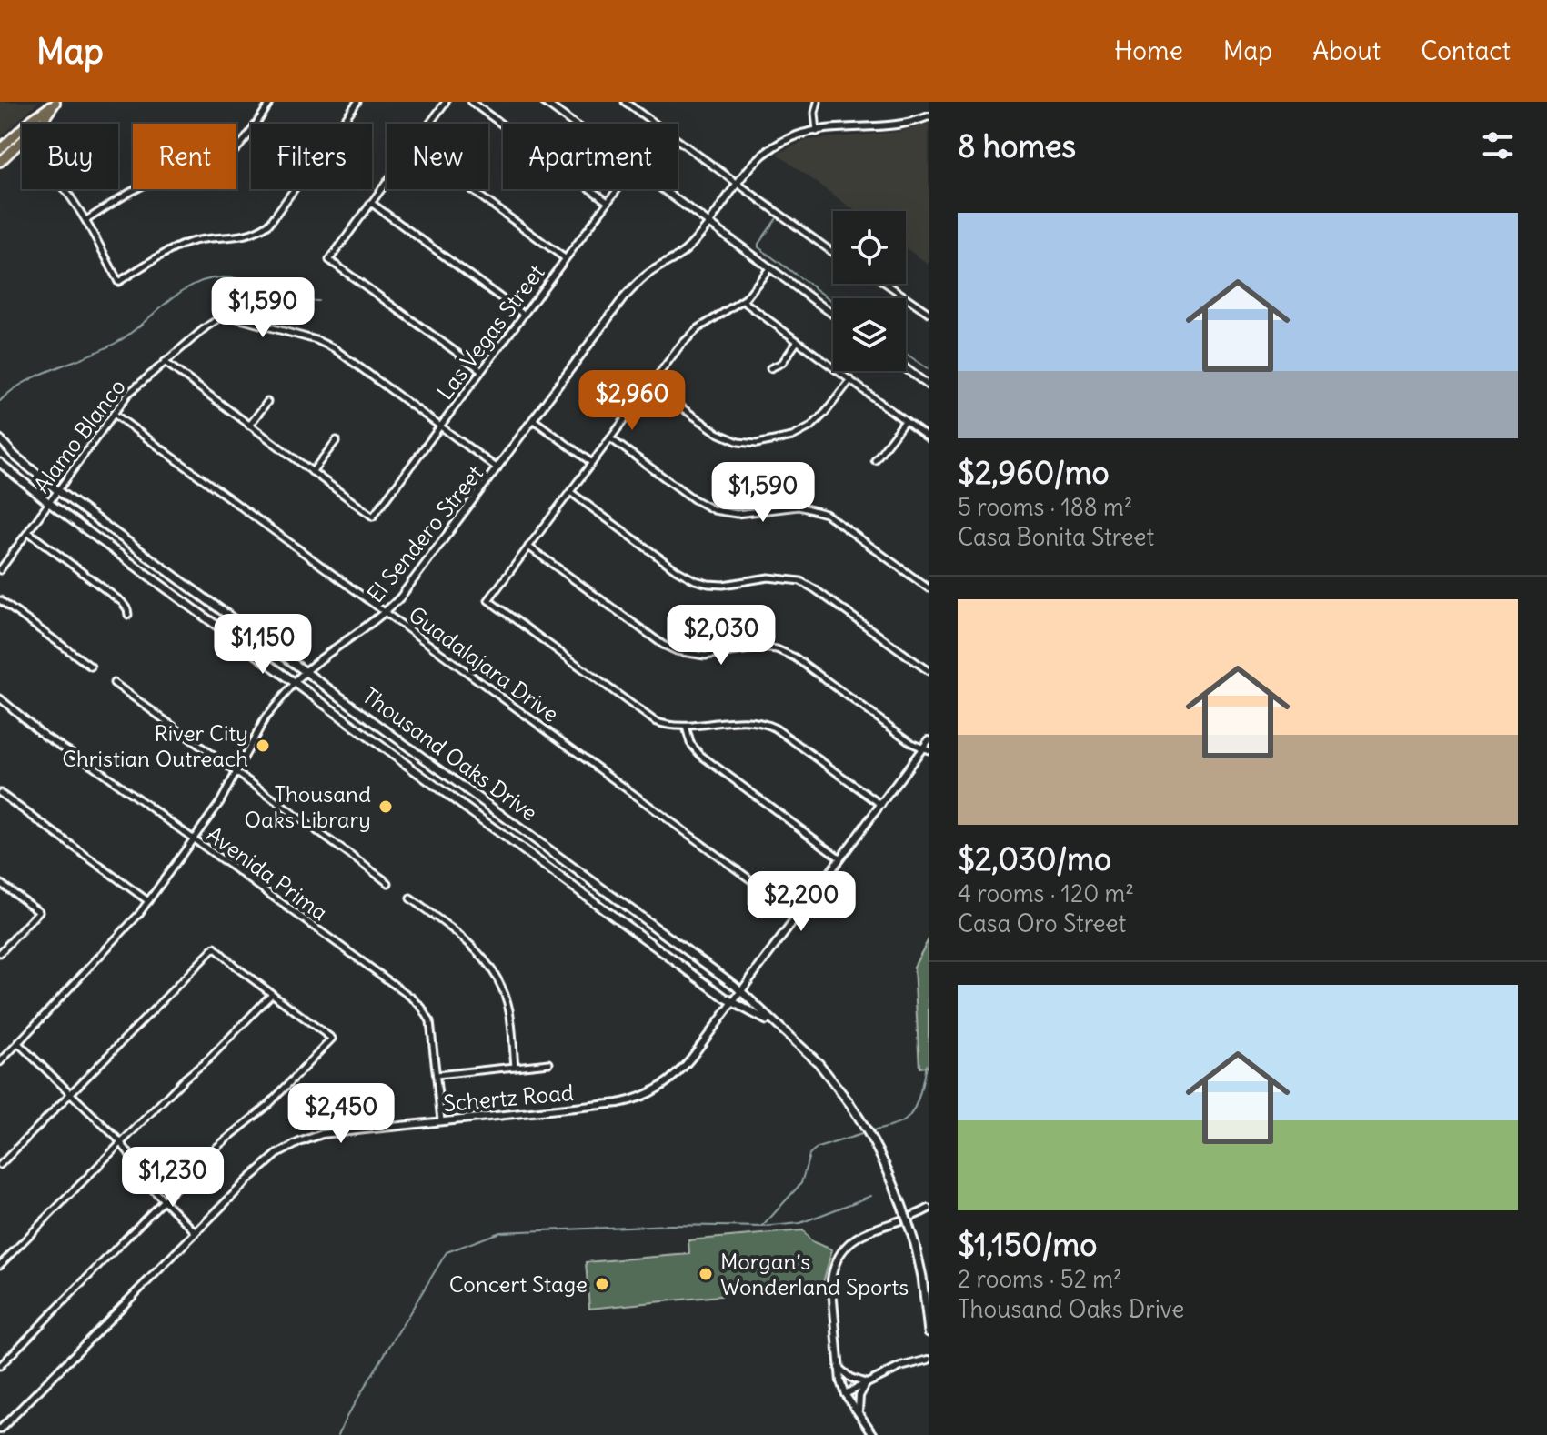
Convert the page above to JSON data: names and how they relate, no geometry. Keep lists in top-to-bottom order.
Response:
{
  "streets": {
    "main road": ["Thousand Oaks Drive"],
    "street": [
      "Las Vegas Street",
      "Alamo Blanco",
      "El Sendero Street",
      "Guadalajara Drive",
      "Avenida Prima",
      "Schertz Road"
    ]
  },
  "crossings": [
    ["Las Vegas Street", "Alamo Blanco"],
    ["Alamo Blanco", "El Sendero Street"],
    ["Alamo Blanco", "Guadalajara Drive"],
    ["Alamo Blanco", "Thousand Oaks Drive"],
    ["El Sendero Street", "Guadalajara Drive"],
    ["El Sendero Street", "Thousand Oaks Drive"],
    ["El Sendero Street", "Avenida Prima"],
    ["Guadalajara Drive", "Schertz Road"],
    ["Thousand Oaks Drive", "Schertz Road"],
    ["Avenida Prima", "Schertz Road"]
  ],
  "places": [
    "River City Christian Outreach",
    "Thousand Oaks Library",
    "Morgan’s Wonderland Sports",
    "Concert Stage"
  ],
  "page": {
    "header": "Map",
    "nav": [
      "Home",
      "Map",
      "About",
      "Contact"
    ],
    "heading": "8 homes",
    "chip": [
      "Buy",
      "Rent",
      "Filters",
      "New",
      "Apartment"
    ],
    "list": [
      {
        "name": "$2,960/mo",
        "note": "5 rooms · 188 m² · Casa Bonita Street"
      },
      {
        "name": "$2,030/mo",
        "note": "4 rooms · 120 m² · Casa Oro Street"
      },
      {
        "name": "$1,150/mo",
        "note": "2 rooms · 52 m² · Thousand Oaks Drive"
      }
    ],
    "price": [
      "$1,590",
      "$2,960",
      "$1,590",
      "$2,030",
      "$1,150",
      "$2,200",
      "$2,450",
      "$1,230"
    ]
  }
}
